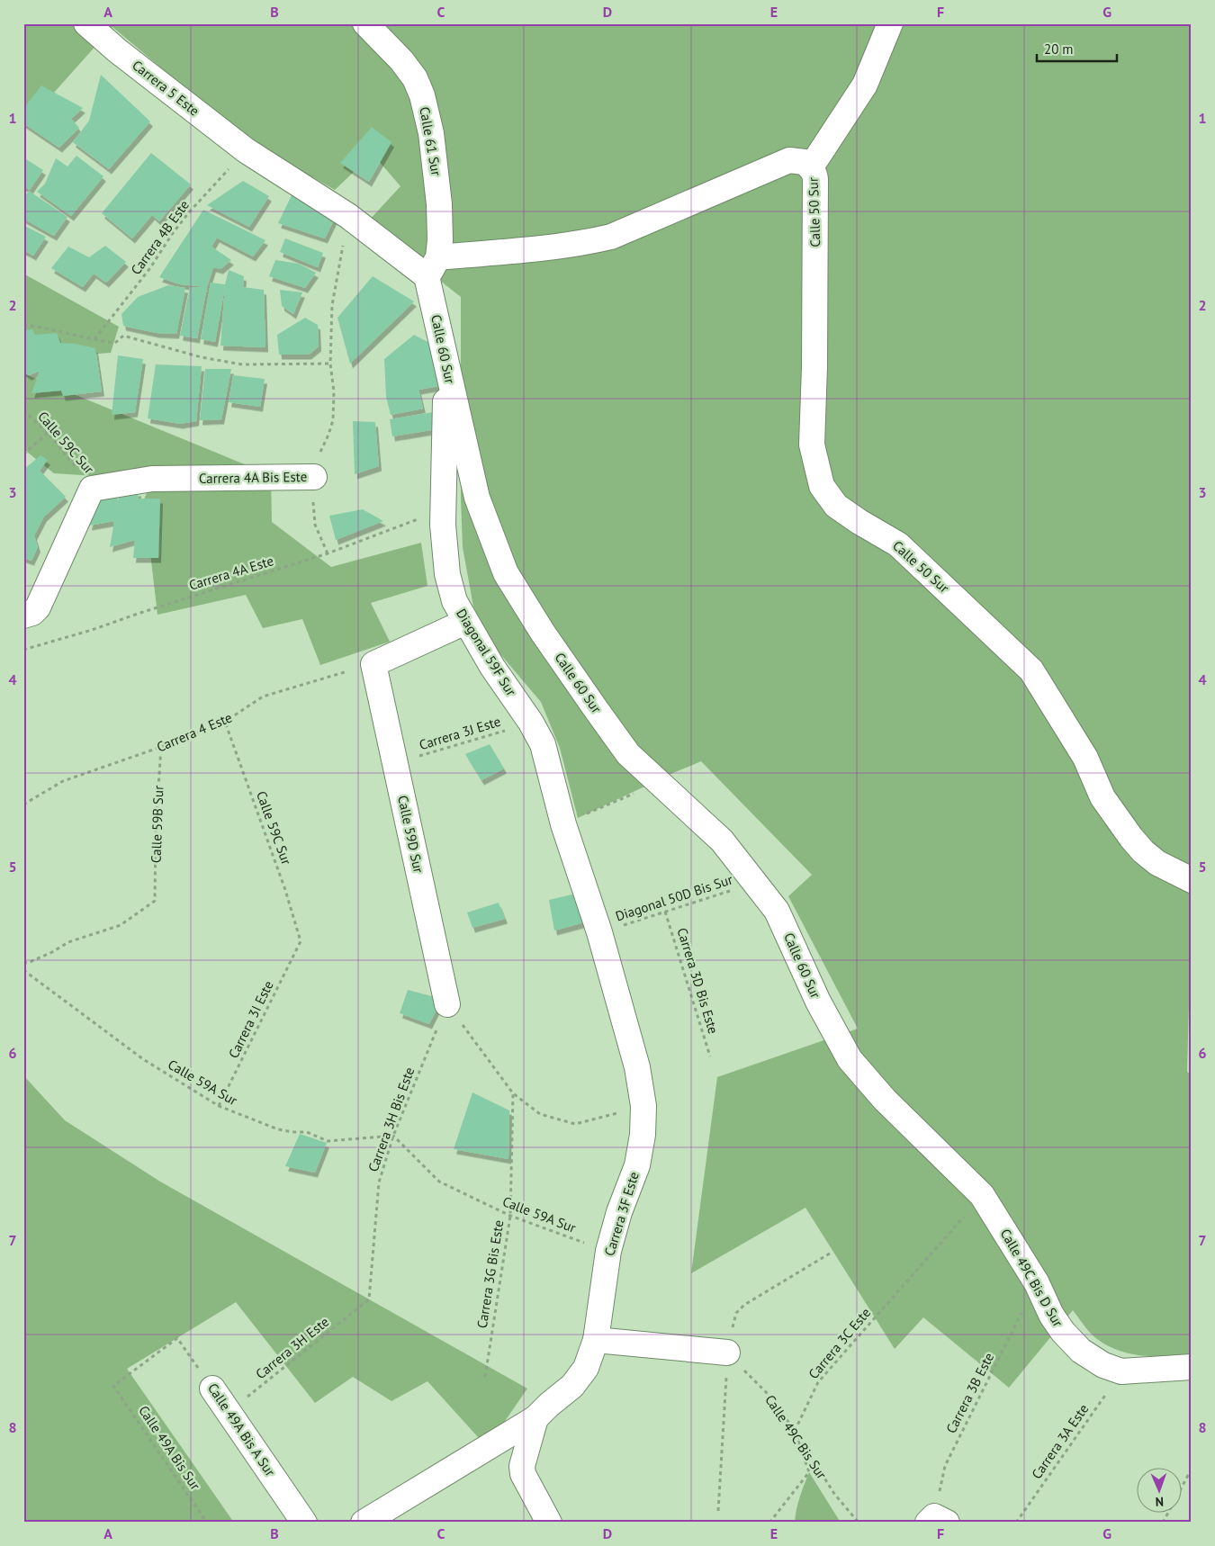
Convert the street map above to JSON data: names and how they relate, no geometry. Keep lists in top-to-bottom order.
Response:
{
  "streets": {
    "street": [
      "Carrera 5 Este",
      "Calle 61 Sur",
      "Calle 50 Sur",
      "Calle 60 Sur",
      "Carrera 4A Bis Este",
      "Diagonal 59F Sur",
      "Calle 59D Sur",
      "Carrera 3F Este",
      "Calle 49C Bis D Sur",
      "Calle 49A Bis A Sur"
    ],
    "path": [
      "Carrera 4B Este",
      "Calle 59C Sur",
      "Carrera 4A Este",
      "Carrera 4 Este",
      "Carrera 3J Este",
      "Calle 59B Sur",
      "Diagonal 50D Bis Sur",
      "Carrera 3D Bis Este",
      "Carrera 3I Este",
      "Calle 59A Sur",
      "Carrera 3H Bis Este",
      "Carrera 3G Bis Este",
      "Carrera 3C Este",
      "Carrera 3H Este",
      "Carrera 3B Este",
      "Calle 49C Bis Sur",
      "Carrera 3A Este",
      "Calle 49A Bis Sur"
    ]
  },
  "crossings": [
    ["Carrera 5 Este", "Carrera 4B Este"],
    ["Calle 61 Sur", "Calle 60 Sur"],
    ["Calle 60 Sur", "Diagonal 59F Sur"],
    ["Calle 60 Sur", "Diagonal 50D Bis Sur"],
    ["Calle 60 Sur", "Calle 49C Bis D Sur"],
    ["Calle 60 Sur", "Carrera 3C Este"],
    ["Calle 59C Sur", "Carrera 4A Bis Este"],
    ["Calle 59C Sur", "Carrera 4 Este"],
    ["Calle 59C Sur", "Carrera 3I Este"],
    ["Carrera 4A Este", "Diagonal 59F Sur"],
    ["Diagonal 59F Sur", "Carrera 3J Este"],
    ["Diagonal 59F Sur", "Carrera 3F Este"],
    ["Carrera 4 Este", "Calle 59B Sur"],
    ["Carrera 4 Este", "Calle 59D Sur"],
    ["Carrera 3J Este", "Calle 59D Sur"],
    ["Calle 59D Sur", "Carrera 3H Bis Este"],
    ["Diagonal 50D Bis Sur", "Carrera 3D Bis Este"],
    ["Diagonal 50D Bis Sur", "Carrera 3F Este"],
    ["Carrera 3I Este", "Calle 59A Sur"],
    ["Calle 59A Sur", "Carrera 3H Bis Este"],
    ["Calle 59A Sur", "Carrera 3F Este"],
    ["Calle 59A Sur", "Carrera 3G Bis Este"],
    ["Carrera 3H Bis Este", "Carrera 3H Este"],
    ["Calle 49C Bis D Sur", "Carrera 3C Este"],
    ["Calle 49C Bis D Sur", "Carrera 3B Este"],
    ["Calle 49C Bis D Sur", "Carrera 3A Este"],
    ["Carrera 3C Este", "Calle 49C Bis Sur"],
    ["Carrera 3H Este", "Calle 49A Bis A Sur"],
    ["Calle 49A Bis A Sur", "Calle 49A Bis Sur"]
  ],
  "scale_bar": "20 m",
  "north": "bottom",
  "grid": {
    "columns": [
      "A",
      "B",
      "C",
      "D",
      "E",
      "F",
      "G"
    ],
    "rows": [
      "1",
      "2",
      "3",
      "4",
      "5",
      "6",
      "7",
      "8"
    ]
  }
}
